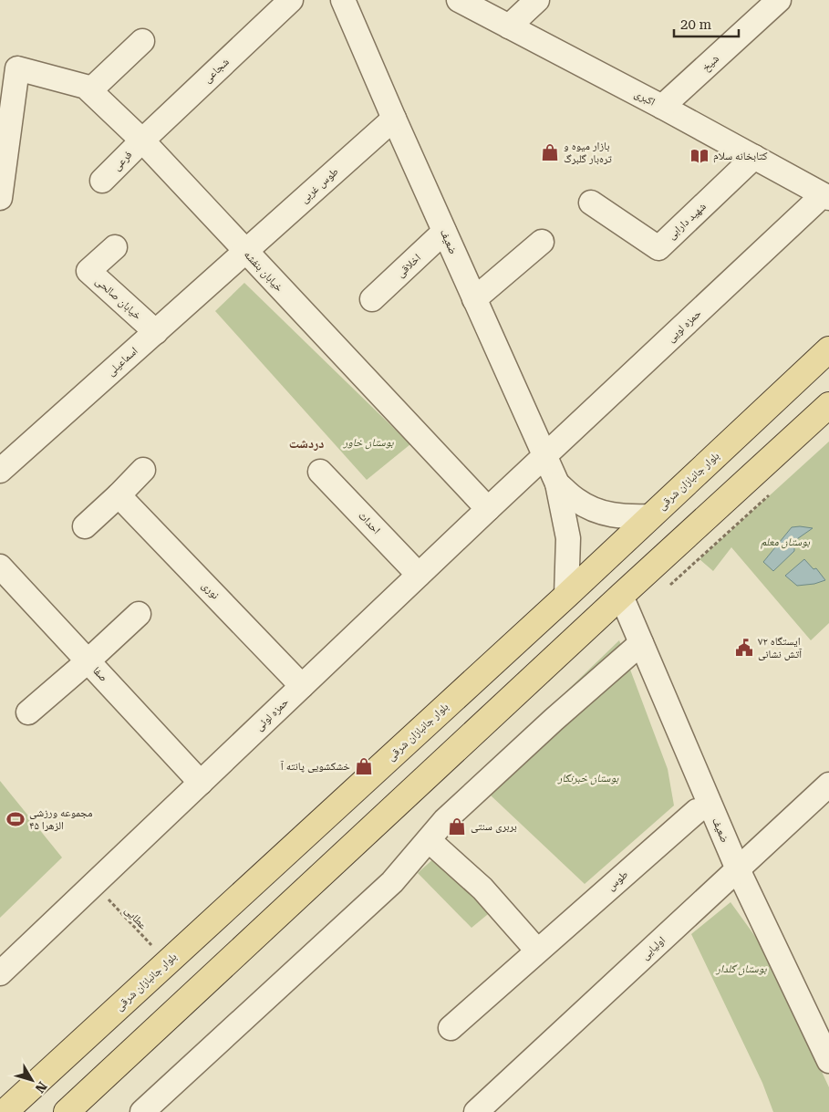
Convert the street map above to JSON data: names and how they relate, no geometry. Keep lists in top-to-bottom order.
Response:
{
  "streets": {
    "main road": ["بلوار جانبازان شرقی"],
    "street": [
      "شیخ",
      "شجاعی",
      "اکبری",
      "فرعی",
      "طوس غربی",
      "شهید دارابی",
      "ضعیف",
      "اخلاقی",
      "خیابان بنفشه",
      "خیابان صالحی",
      "حمزه لویی",
      "اسماعیلی",
      "احداث",
      "نوری",
      "صفا",
      "حمزه لوئی",
      "طوس",
      "اولیایی"
    ],
    "path": ["عطایی"]
  },
  "crossings": [
    ["شیخ", "اکبری"],
    ["شجاعی", "فرعی"],
    ["شجاعی", "خیابان بنفشه"],
    ["اکبری", "شهید دارابی"],
    ["اکبری", "حمزه لویی"],
    ["فرعی", "خیابان بنفشه"],
    ["طوس غربی", "ضعیف"],
    ["طوس غربی", "خیابان بنفشه"],
    ["طوس غربی", "اسماعیلی"],
    ["ضعیف", "اخلاقی"],
    ["ضعیف", "حمزه لویی"],
    ["ضعیف", "حمزه لوئی"],
    ["ضعیف", "اولیایی"],
    ["خیابان بنفشه", "اسماعیلی"],
    ["خیابان بنفشه", "حمزه لوئی"],
    ["خیابان صالحی", "اسماعیلی"],
    ["حمزه لویی", "حمزه لوئی"],
    ["بلوار جانبازان شرقی", "عطایی"],
    ["احداث", "حمزه لوئی"],
    ["نوری", "حمزه لوئی"],
    ["صفا", "حمزه لوئی"],
    ["حمزه لوئی", "عطایی"]
  ],
  "districts": ["دردشت"],
  "parks": [
    "بوستان خاور",
    "بوستان معلم",
    "بوستان خبرنگار",
    "بوستان گلدار"
  ],
  "places": {
    "shop": ["بازار میوه و تره‌بار گلبرگ", "خشکشویی پانته آ", "بربری سنتی"],
    "library": ["کتابخانه سلام"],
    "public building": ["ایستگاه ۷۲ آتش نشانی"],
    "sports": ["مجموعه ورزشی الزهرا ۴۵"]
  },
  "scale_bar": "20 m",
  "north": "bottom right"
}
